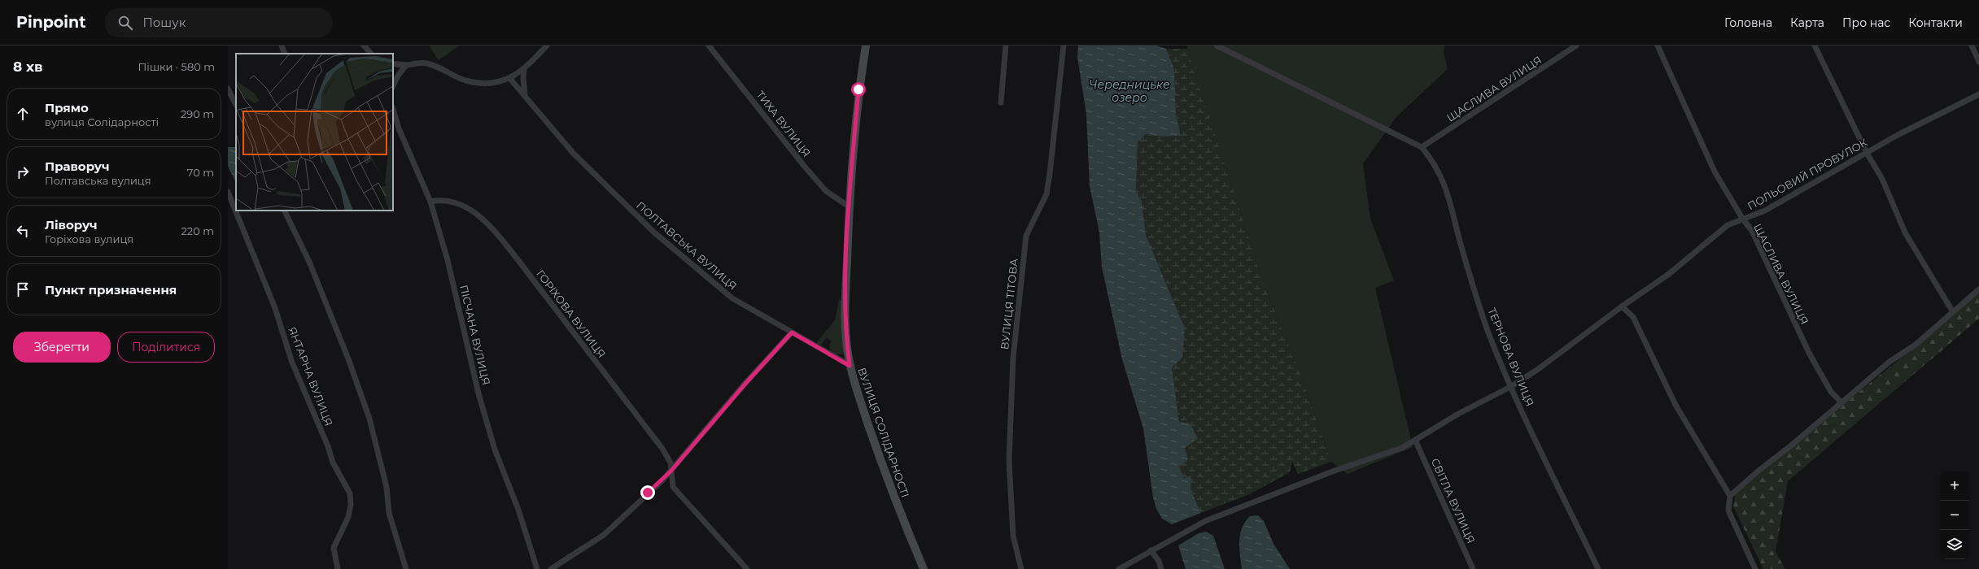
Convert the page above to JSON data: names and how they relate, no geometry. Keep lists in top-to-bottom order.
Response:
{
  "streets": {
    "main road": ["ВУЛИЦЯ СОЛІДАРНОСТІ"],
    "street": [
      "ЩАСЛИВА ВУЛИЦЯ",
      "ТИХА ВУЛИЦЯ",
      "ПОЛЬОВИЙ ПРОВУЛОК",
      "ПОЛТАВСЬКА ВУЛИЦЯ",
      "ВУЛИЦЯ ТІТОВА",
      "ГОРІХОВА ВУЛИЦЯ",
      "ПІСЧАНА ВУЛИЦЯ",
      "ТЕРНОВА ВУЛИЦЯ",
      "ЯНТАРНА ВУЛИЦЯ",
      "СВІТЛА ВУЛИЦЯ"
    ]
  },
  "crossings": [
    ["ЩАСЛИВА ВУЛИЦЯ", "ПОЛЬОВИЙ ПРОВУЛОК"],
    ["ЩАСЛИВА ВУЛИЦЯ", "ТЕРНОВА ВУЛИЦЯ"],
    ["ТИХА ВУЛИЦЯ", "ВУЛИЦЯ СОЛІДАРНОСТІ"],
    ["ПОЛЬОВИЙ ПРОВУЛОК", "ТЕРНОВА ВУЛИЦЯ"],
    ["ПОЛЬОВИЙ ПРОВУЛОК", "СВІТЛА ВУЛИЦЯ"],
    ["ПОЛТАВСЬКА ВУЛИЦЯ", "ВУЛИЦЯ СОЛІДАРНОСТІ"],
    ["ГОРІХОВА ВУЛИЦЯ", "ПІСЧАНА ВУЛИЦЯ"]
  ],
  "water": ["Чередницьке озеро"],
  "page": {
    "header": "Pinpoint",
    "search": "Пошук",
    "nav": [
      "Головна",
      "Карта",
      "Про нас",
      "Контакти"
    ],
    "heading": ["8 хв", "Пішки · 580 m"],
    "list": [
      ["Прямо", "вулиця Солідарності", "290 m"],
      ["Праворуч", "Полтавська вулиця", "70 m"],
      ["Ліворуч", "Горіхова вулиця", "220 m"],
      "Пункт призначення"
    ],
    "buttons": ["Зберегти", "Поділитися"],
    "map_buttons": ["+", "−"]
  }
}
